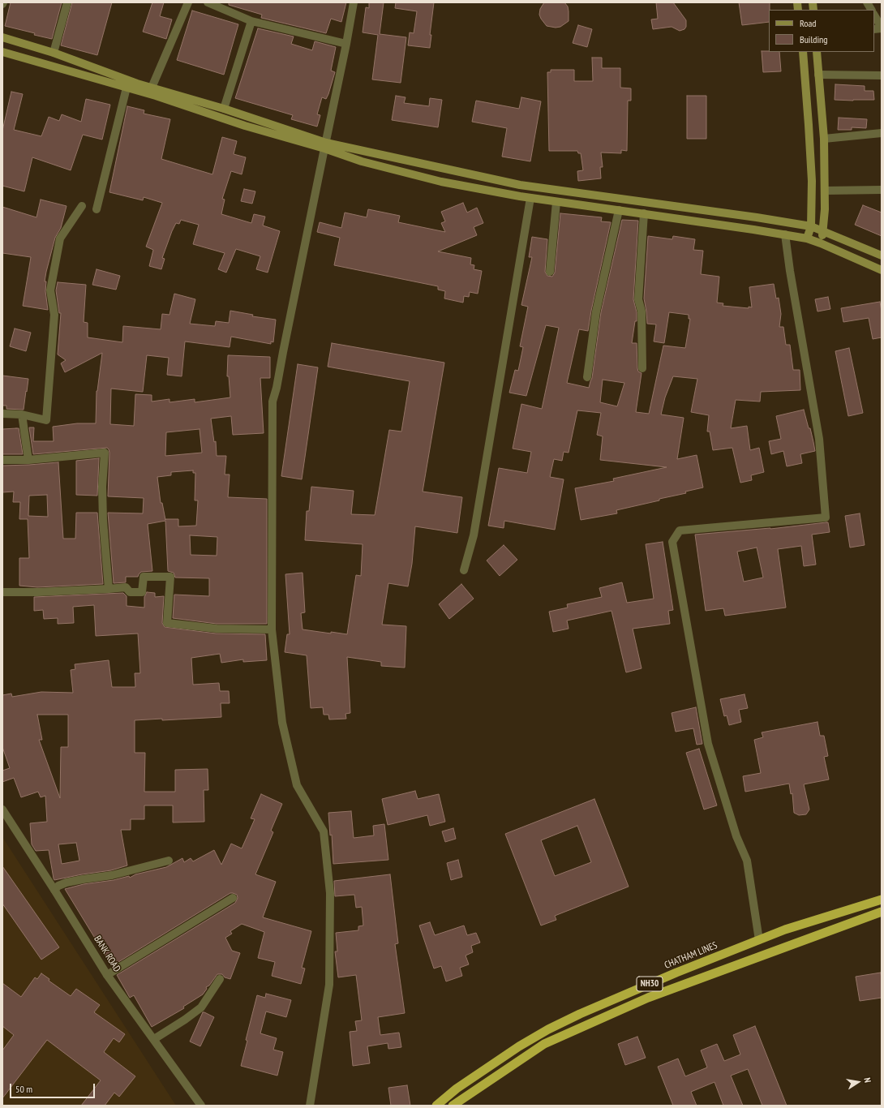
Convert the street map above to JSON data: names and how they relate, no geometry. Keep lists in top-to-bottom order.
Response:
{
  "streets": {
    "highway": ["CHATHAM LINES", "NH30"],
    "street": ["BANK ROAD"]
  },
  "legend": ["Road", "Building"],
  "scale_bar": "50 m",
  "north": "right"
}
